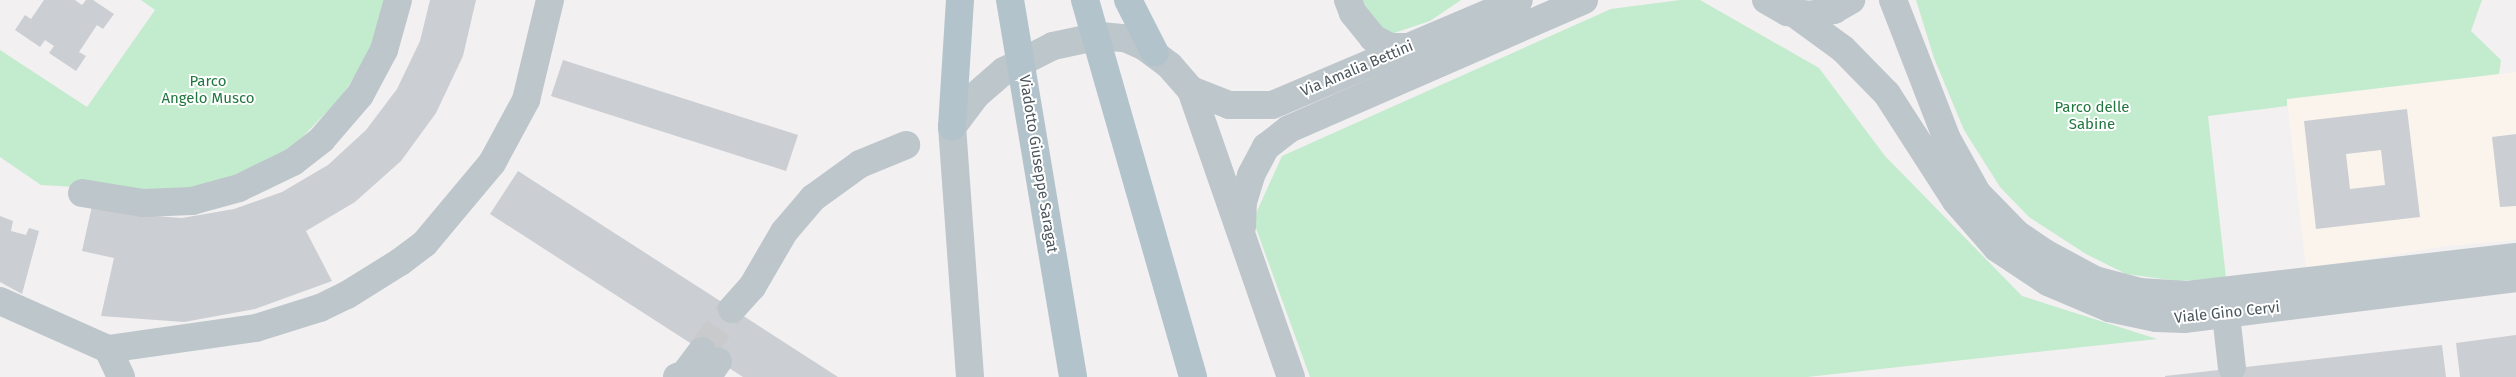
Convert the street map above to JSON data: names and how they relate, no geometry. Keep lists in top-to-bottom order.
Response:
{
  "streets": {
    "main road": ["Viadotto Giuseppe Saragat"],
    "street": ["Via Amalia Bettini", "Viale Gino Cervi"]
  },
  "parks": ["Parco Angelo Musco", "Parco delle Sabine"]
}
